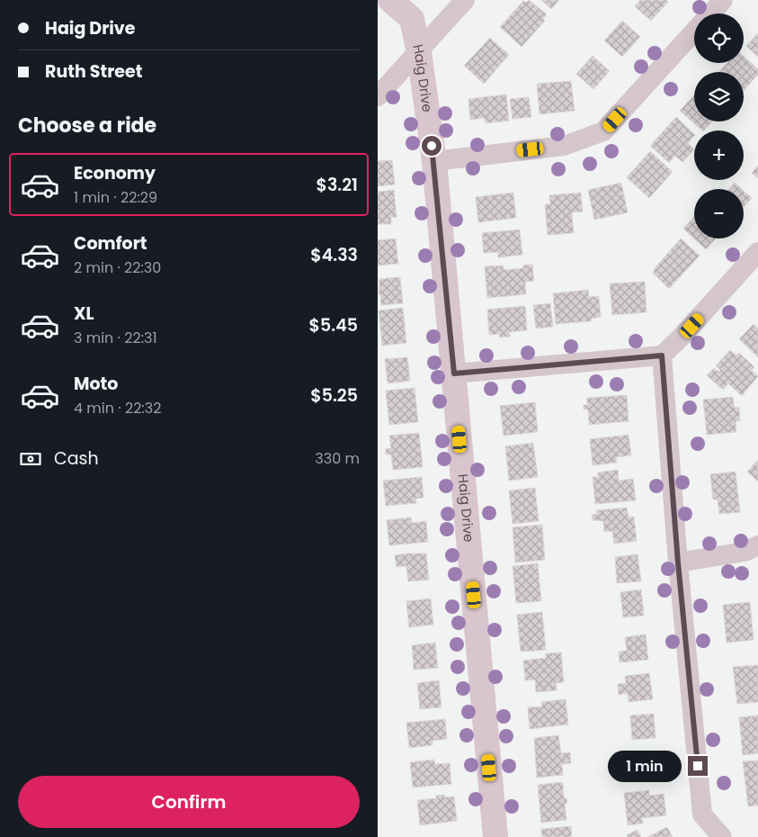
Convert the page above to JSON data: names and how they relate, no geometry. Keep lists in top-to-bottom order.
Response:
{
  "streets": {
    "street": ["Haig Drive"]
  },
  "page": {
    "banner": ["Haig Drive", "Ruth Street"],
    "map_buttons": ["+", "−"],
    "heading": "Choose a ride",
    "list": [
      {
        "name": "Economy",
        "note": "1 min · 22:29",
        "value": "$3.21"
      },
      {
        "name": "Comfort",
        "note": "2 min · 22:30",
        "value": "$4.33"
      },
      {
        "name": "XL",
        "note": "3 min · 22:31",
        "value": "$5.45"
      },
      {
        "name": "Moto",
        "note": "4 min · 22:32",
        "value": "$5.25"
      }
    ],
    "pay": ["Cash", "330 m"],
    "bubble": "1 min",
    "buttons": "Confirm"
  }
}
